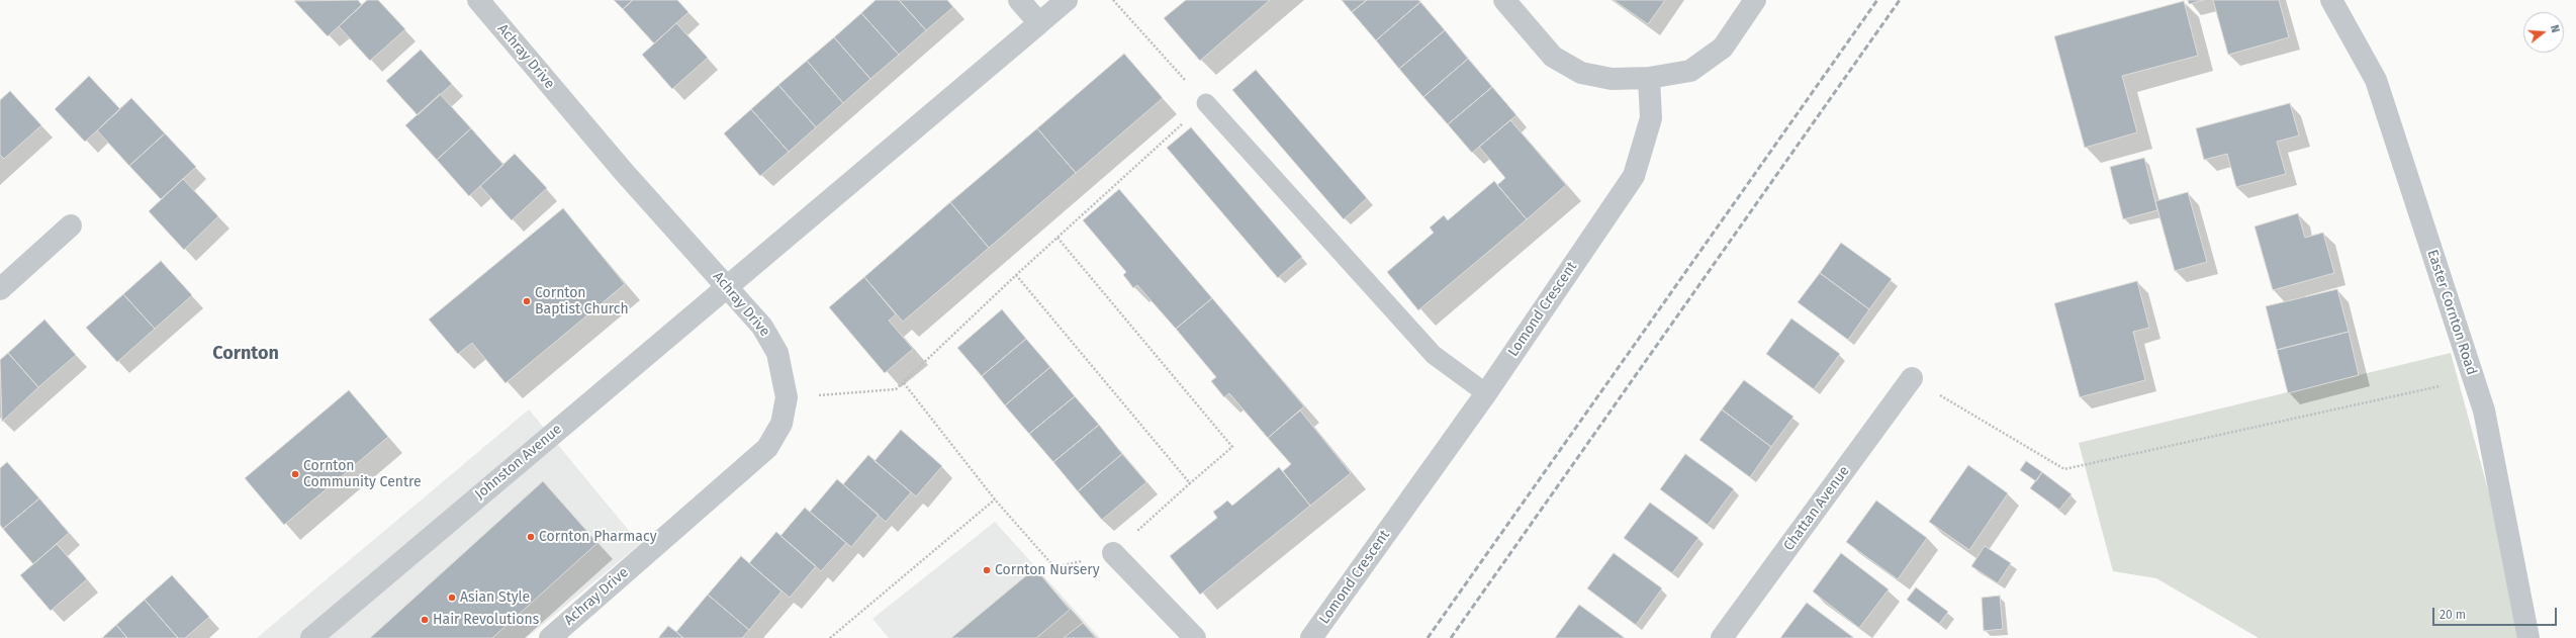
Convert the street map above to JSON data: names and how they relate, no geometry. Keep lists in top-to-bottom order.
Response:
{
  "streets": {
    "street": [
      "Achray Drive",
      "Lomond Crescent",
      "Easter Cornton Road",
      "Johnston Avenue",
      "Chattan Avenue"
    ]
  },
  "crossings": [
    ["Achray Drive", "Johnston Avenue"]
  ],
  "districts": ["Cornton"],
  "places": [
    "Cornton Baptist Church",
    "Cornton Community Centre",
    "Cornton Pharmacy",
    "Cornton Nursery",
    "Asian Style",
    "Hair Revolutions"
  ],
  "scale_bar": "20 m",
  "north": "right"
}
